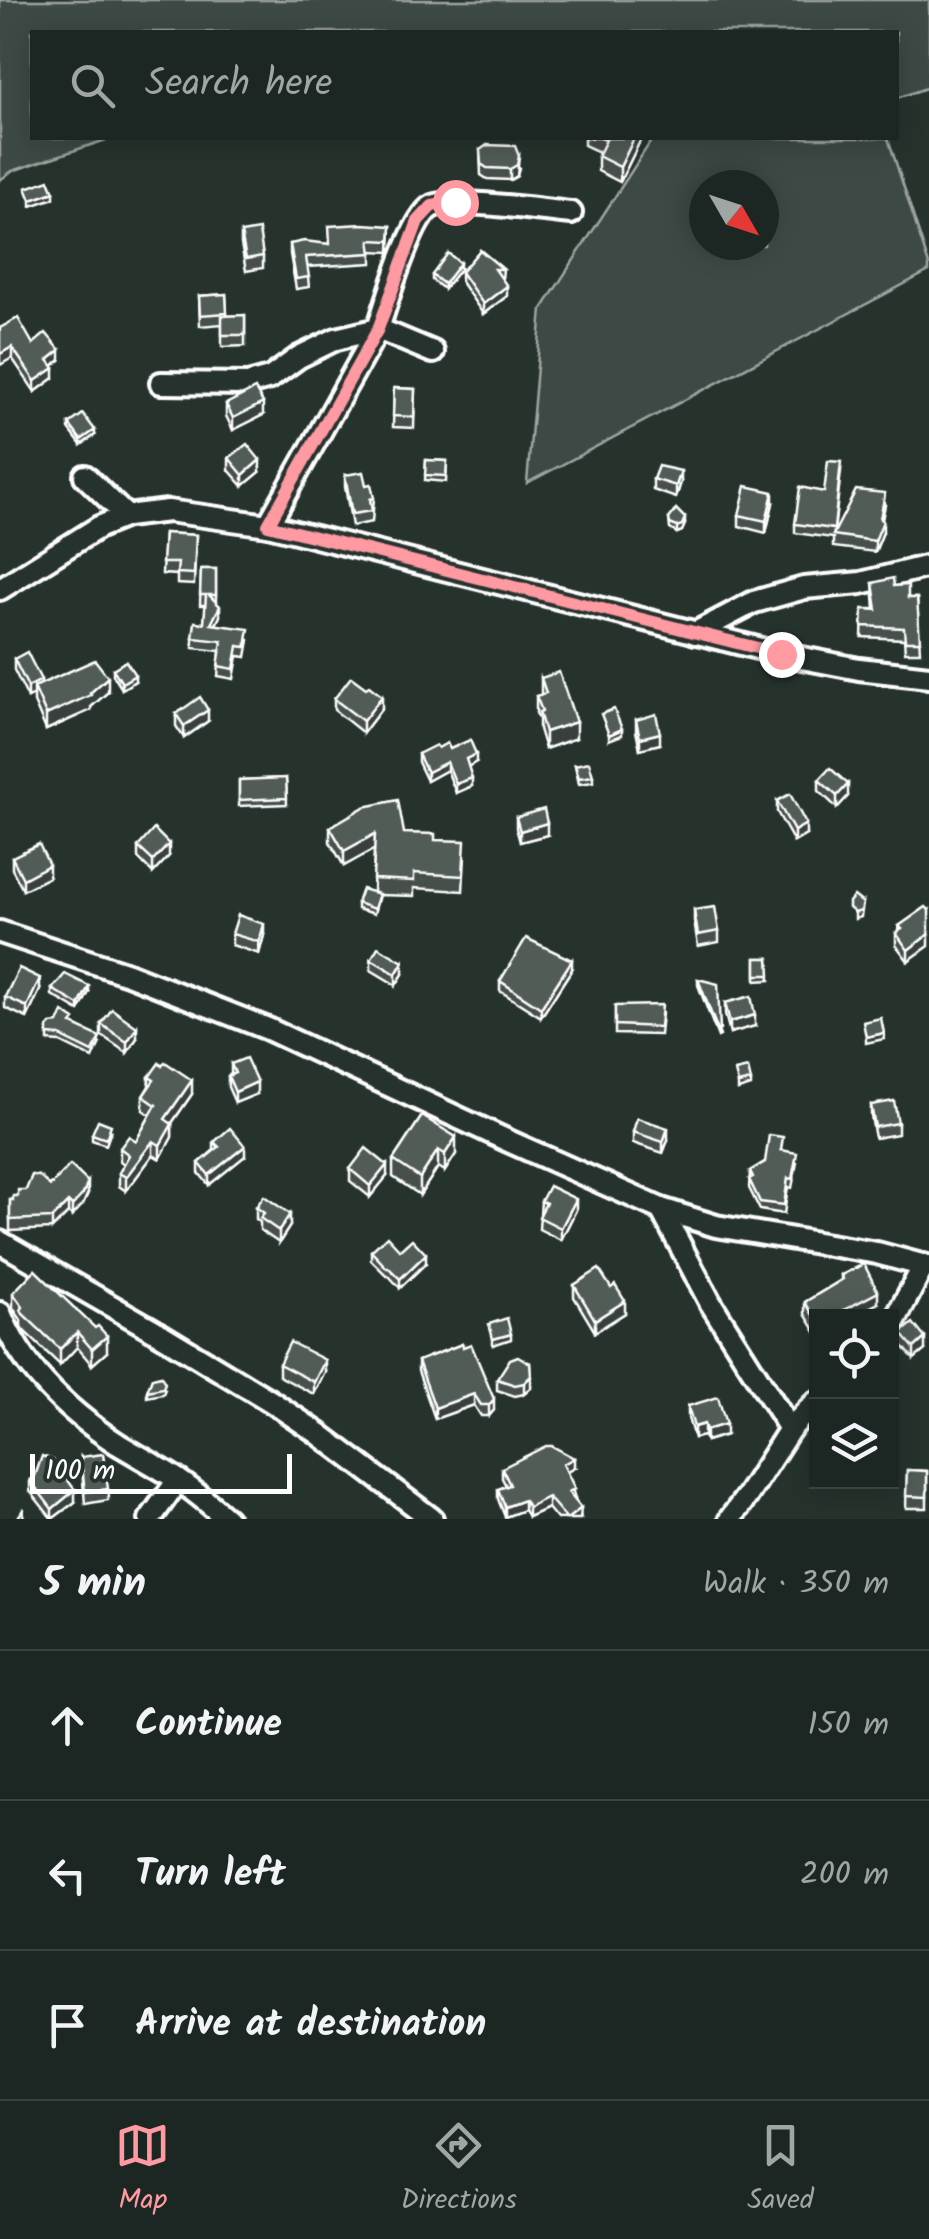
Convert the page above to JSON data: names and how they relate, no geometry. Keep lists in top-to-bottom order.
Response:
{
  "scale_bar": "100 m",
  "north": "bottom right",
  "page": {
    "search": "Search here",
    "scale": "100 m",
    "heading": ["5 min", "Walk · 350 m"],
    "list": [
      ["Continue", "150 m"],
      ["Turn left", "200 m"],
      "Arrive at destination"
    ],
    "nav": ["Map", "Directions", "Saved"]
  }
}
